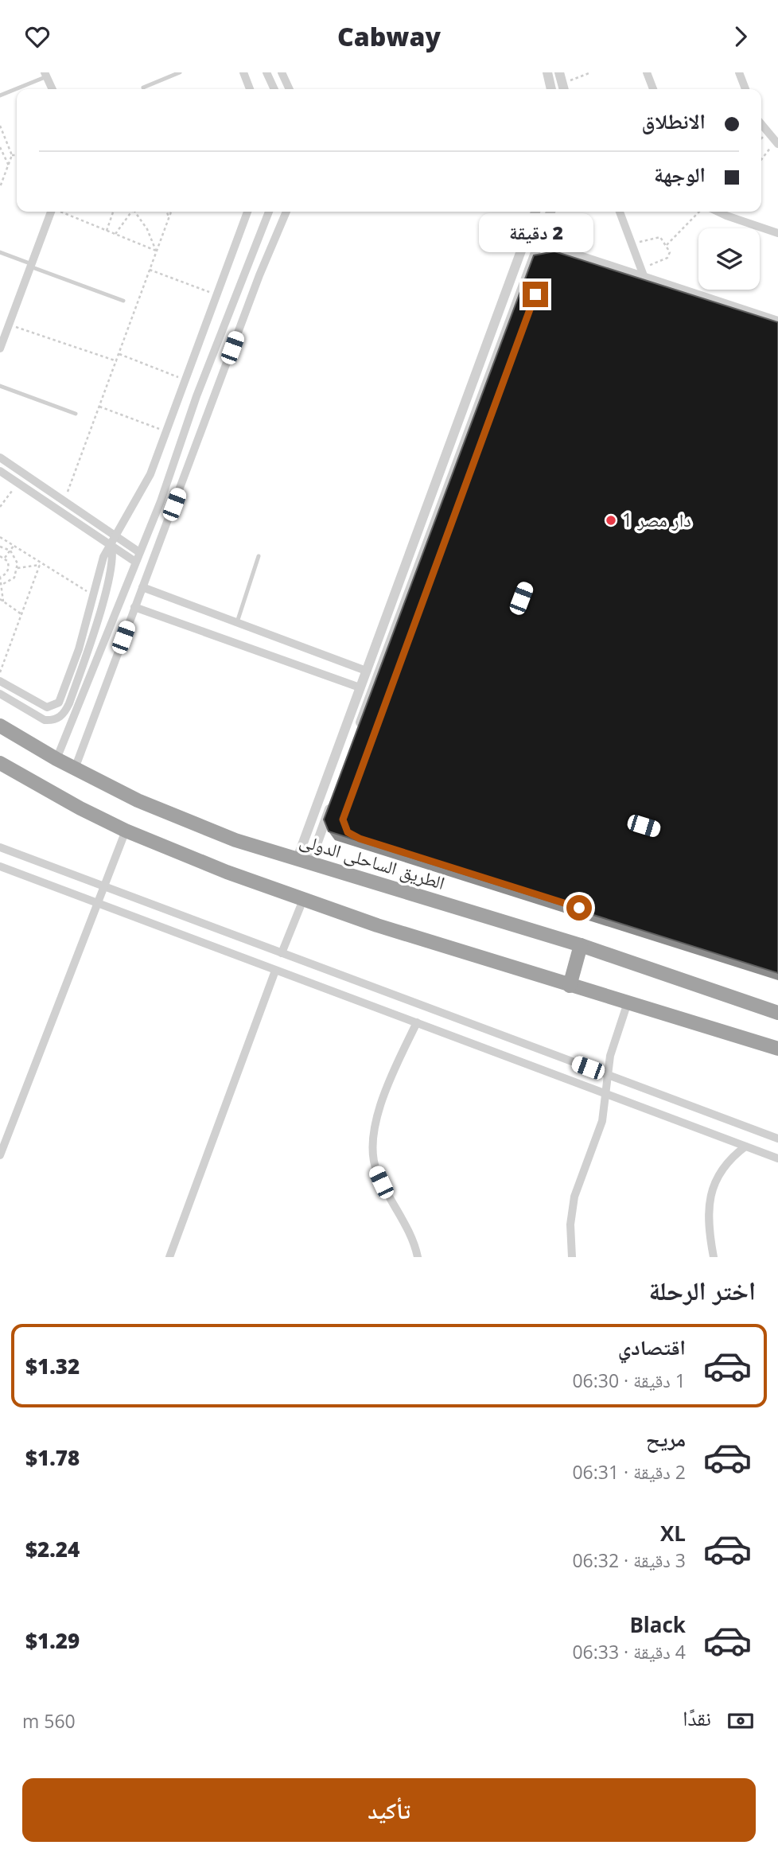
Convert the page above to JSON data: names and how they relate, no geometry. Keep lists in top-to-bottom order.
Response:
{
  "streets": {
    "highway": ["الطريق الساحلى الدولى"]
  },
  "places": ["دار مصر 1"],
  "page": {
    "header": "Cabway",
    "banner": ["الانطلاق", "الوجهة"],
    "bubble": "2 دقيقة",
    "heading": "اختر الرحلة",
    "list": [
      {
        "name": "اقتصادي",
        "note": "1 دقيقة · 06:30",
        "value": "$1.32"
      },
      {
        "name": "مريح",
        "note": "2 دقيقة · 06:31",
        "value": "$1.78"
      },
      {
        "name": "XL",
        "note": "3 دقيقة · 06:32",
        "value": "$2.24"
      },
      {
        "name": "Black",
        "note": "4 دقيقة · 06:33",
        "value": "$1.29"
      }
    ],
    "pay": ["نقدًا", "560 m"],
    "buttons": "تأكيد"
  }
}
